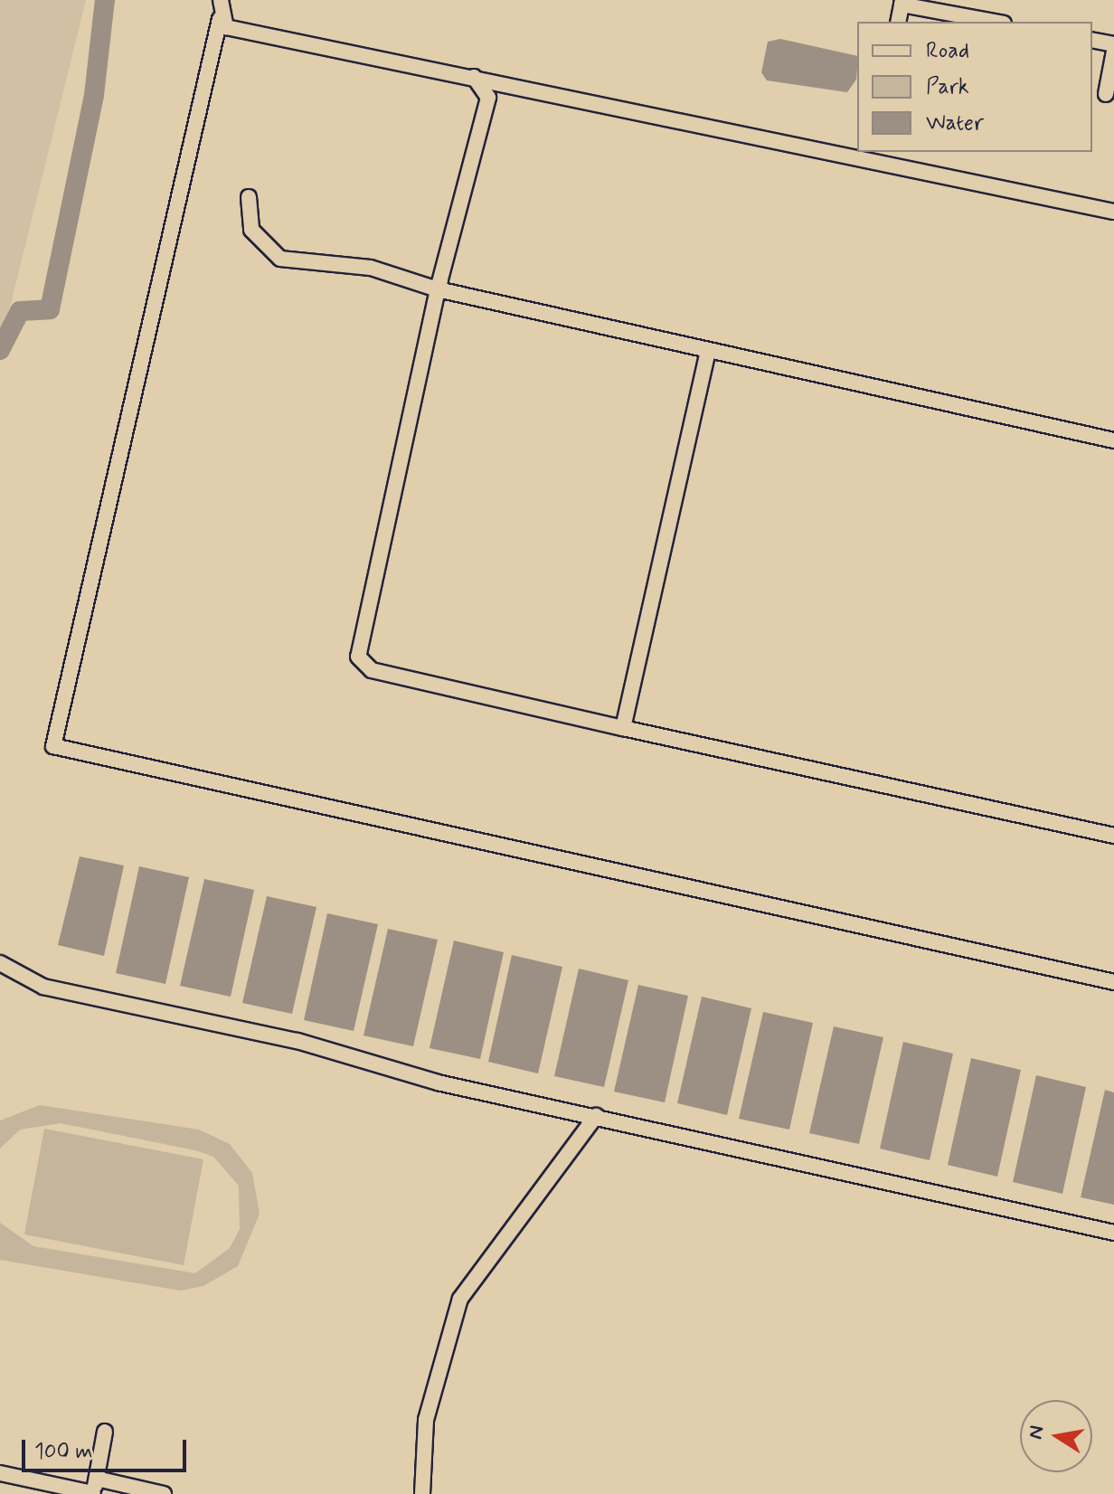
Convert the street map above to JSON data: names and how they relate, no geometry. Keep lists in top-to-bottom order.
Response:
{
  "legend": ["Road", "Park", "Water"],
  "scale_bar": "100 m",
  "north": "left"
}
